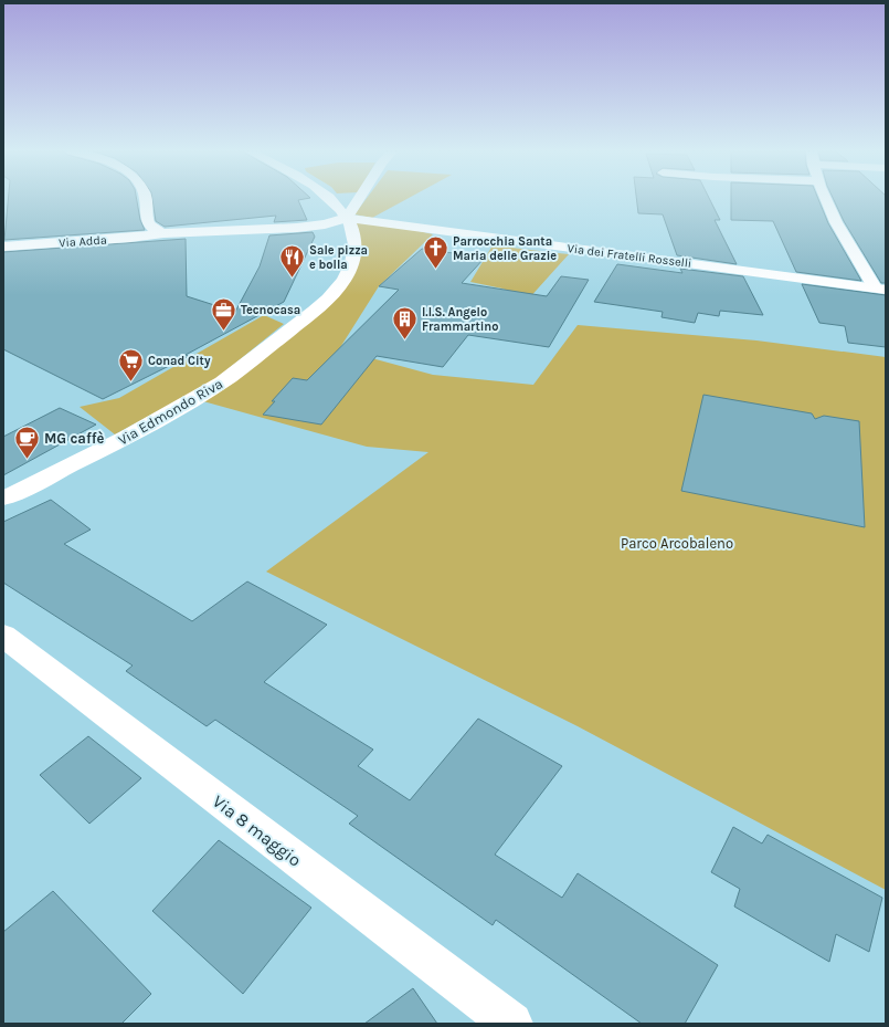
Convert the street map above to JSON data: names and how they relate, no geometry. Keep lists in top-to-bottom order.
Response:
{
  "streets": {
    "street": [
      "Via Adda",
      "Via dei Fratelli Rosselli",
      "Via Edmondo Riva",
      "Via 8 maggio"
    ]
  },
  "crossings": [
    ["Via Adda", "Via dei Fratelli Rosselli"],
    ["Via Adda", "Via Edmondo Riva"],
    ["Via dei Fratelli Rosselli", "Via Edmondo Riva"]
  ],
  "parks": ["Parco Arcobaleno"],
  "places": {
    "church": ["Parrocchia Santa Maria delle Grazie"],
    "restaurant": ["Sale pizza e bolla"],
    "office": ["Tecnocasa"],
    "building": ["I.I.S. Angelo Frammartino"],
    "supermarket": ["Conad City"],
    "cafe": ["MG caffè"]
  }
}
